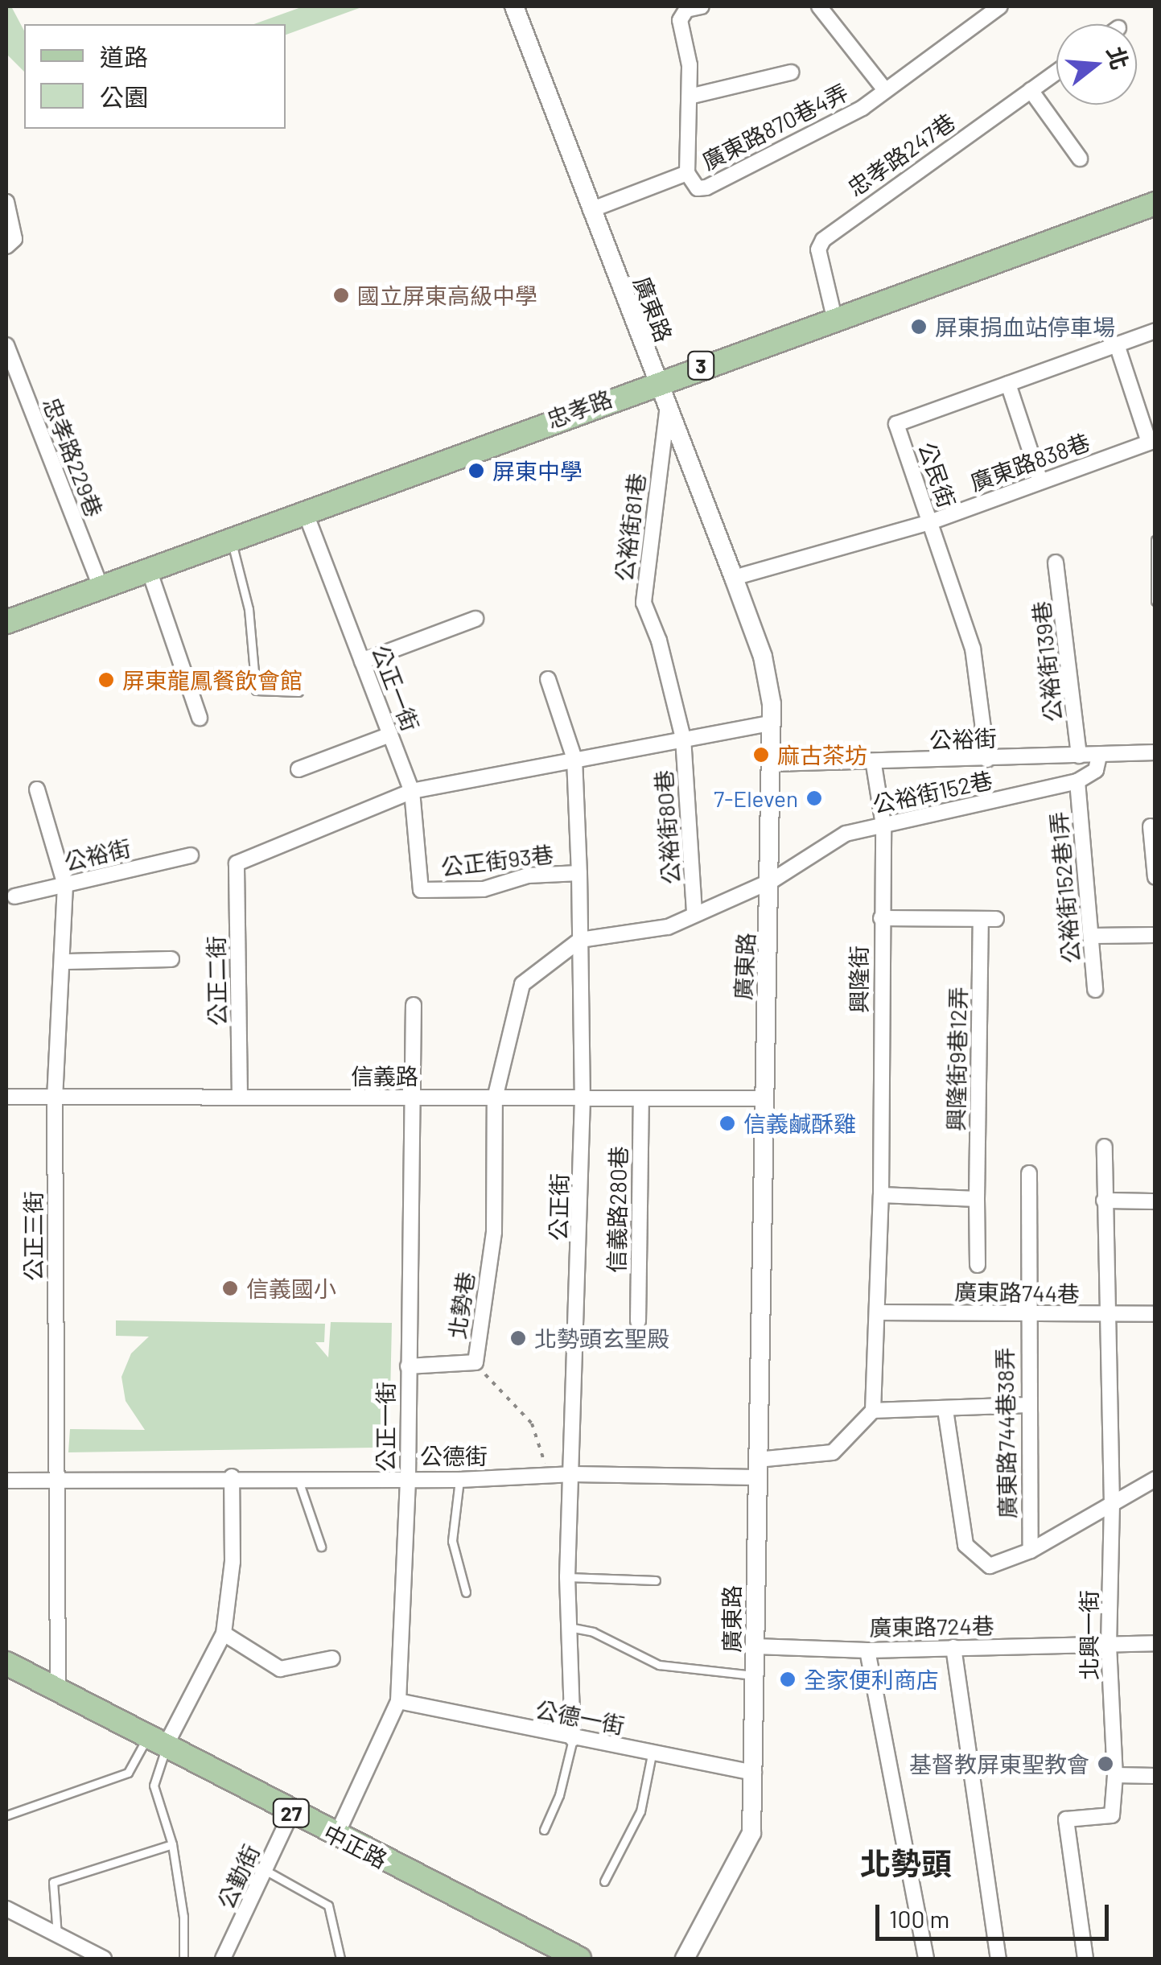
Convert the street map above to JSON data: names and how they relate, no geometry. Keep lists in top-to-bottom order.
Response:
{
  "streets": {
    "main road": [
      "3",
      "忠孝路",
      "27",
      "中正路"
    ],
    "street": [
      "廣東路870巷4弄",
      "忠孝路247巷",
      "廣東路",
      "忠孝路229巷",
      "廣東路838巷",
      "公民街",
      "公裕街81巷",
      "公裕街139巷",
      "公正一街",
      "公裕街",
      "公裕街152巷",
      "公裕街80巷",
      "公正街93巷",
      "公裕街152巷1弄",
      "興隆街",
      "公正二街",
      "興隆街9巷12弄",
      "信義路",
      "公正街",
      "信義路280巷",
      "公正三街",
      "廣東路744巷",
      "北勢巷",
      "廣東路744巷38弄",
      "公德街",
      "廣東路724巷",
      "北興一街",
      "公德一街",
      "公勤街"
    ]
  },
  "crossings": [
    ["忠孝路247巷", "忠孝路"],
    ["廣東路", "忠孝路"],
    ["廣東路", "廣東路838巷"],
    ["廣東路", "公裕街81巷"],
    ["廣東路", "公裕街"],
    ["廣東路", "公裕街152巷"],
    ["廣東路", "信義路"],
    ["廣東路", "公德街"],
    ["廣東路", "廣東路724巷"],
    ["廣東路", "公德一街"],
    ["忠孝路", "忠孝路229巷"],
    ["忠孝路", "公正一街"],
    ["廣東路838巷", "公民街"],
    ["公民街", "公裕街"],
    ["公裕街81巷", "公裕街80巷"],
    ["公裕街139巷", "公裕街"],
    ["公正一街", "公正街93巷"],
    ["公正一街", "公正二街"],
    ["公正一街", "信義路"],
    ["公正一街", "公德街"],
    ["公正一街", "公德一街"],
    ["公正一街", "中正路"],
    ["公裕街", "興隆街"],
    ["公裕街", "公正三街"],
    ["公裕街152巷", "公裕街80巷"],
    ["公裕街152巷", "公裕街152巷1弄"],
    ["公裕街152巷", "興隆街"],
    ["公裕街152巷", "公正街"],
    ["公裕街152巷", "北勢巷"],
    ["公正街93巷", "公正街"],
    ["興隆街", "興隆街9巷12弄"],
    ["公正二街", "信義路"],
    ["信義路", "公正街"],
    ["信義路", "信義路280巷"],
    ["信義路", "公正三街"],
    ["信義路", "北勢巷"],
    ["公正街", "北勢巷"],
    ["公正街", "公德街"],
    ["公正街", "公德一街"],
    ["公正三街", "公德街"],
    ["公正三街", "中正路"],
    ["廣東路744巷", "廣東路744巷38弄"],
    ["廣東路744巷", "北興一街"],
    ["北勢巷", "公德街"],
    ["廣東路724巷", "北興一街"],
    ["中正路", "公勤街"]
  ],
  "districts": ["北勢頭"],
  "places": [
    "國立屏東高級中學",
    "屏東捐血站停車場",
    "屏東中學",
    "屏東龍鳳餐飲會館",
    "麻古茶坊",
    "7-Eleven",
    "信義鹹酥雞",
    "信義國小",
    "北勢頭玄聖殿",
    "全家便利商店",
    "基督教屏東聖教會"
  ],
  "legend": ["道路", "公園"],
  "scale_bar": "100 m",
  "north": "right"
}
